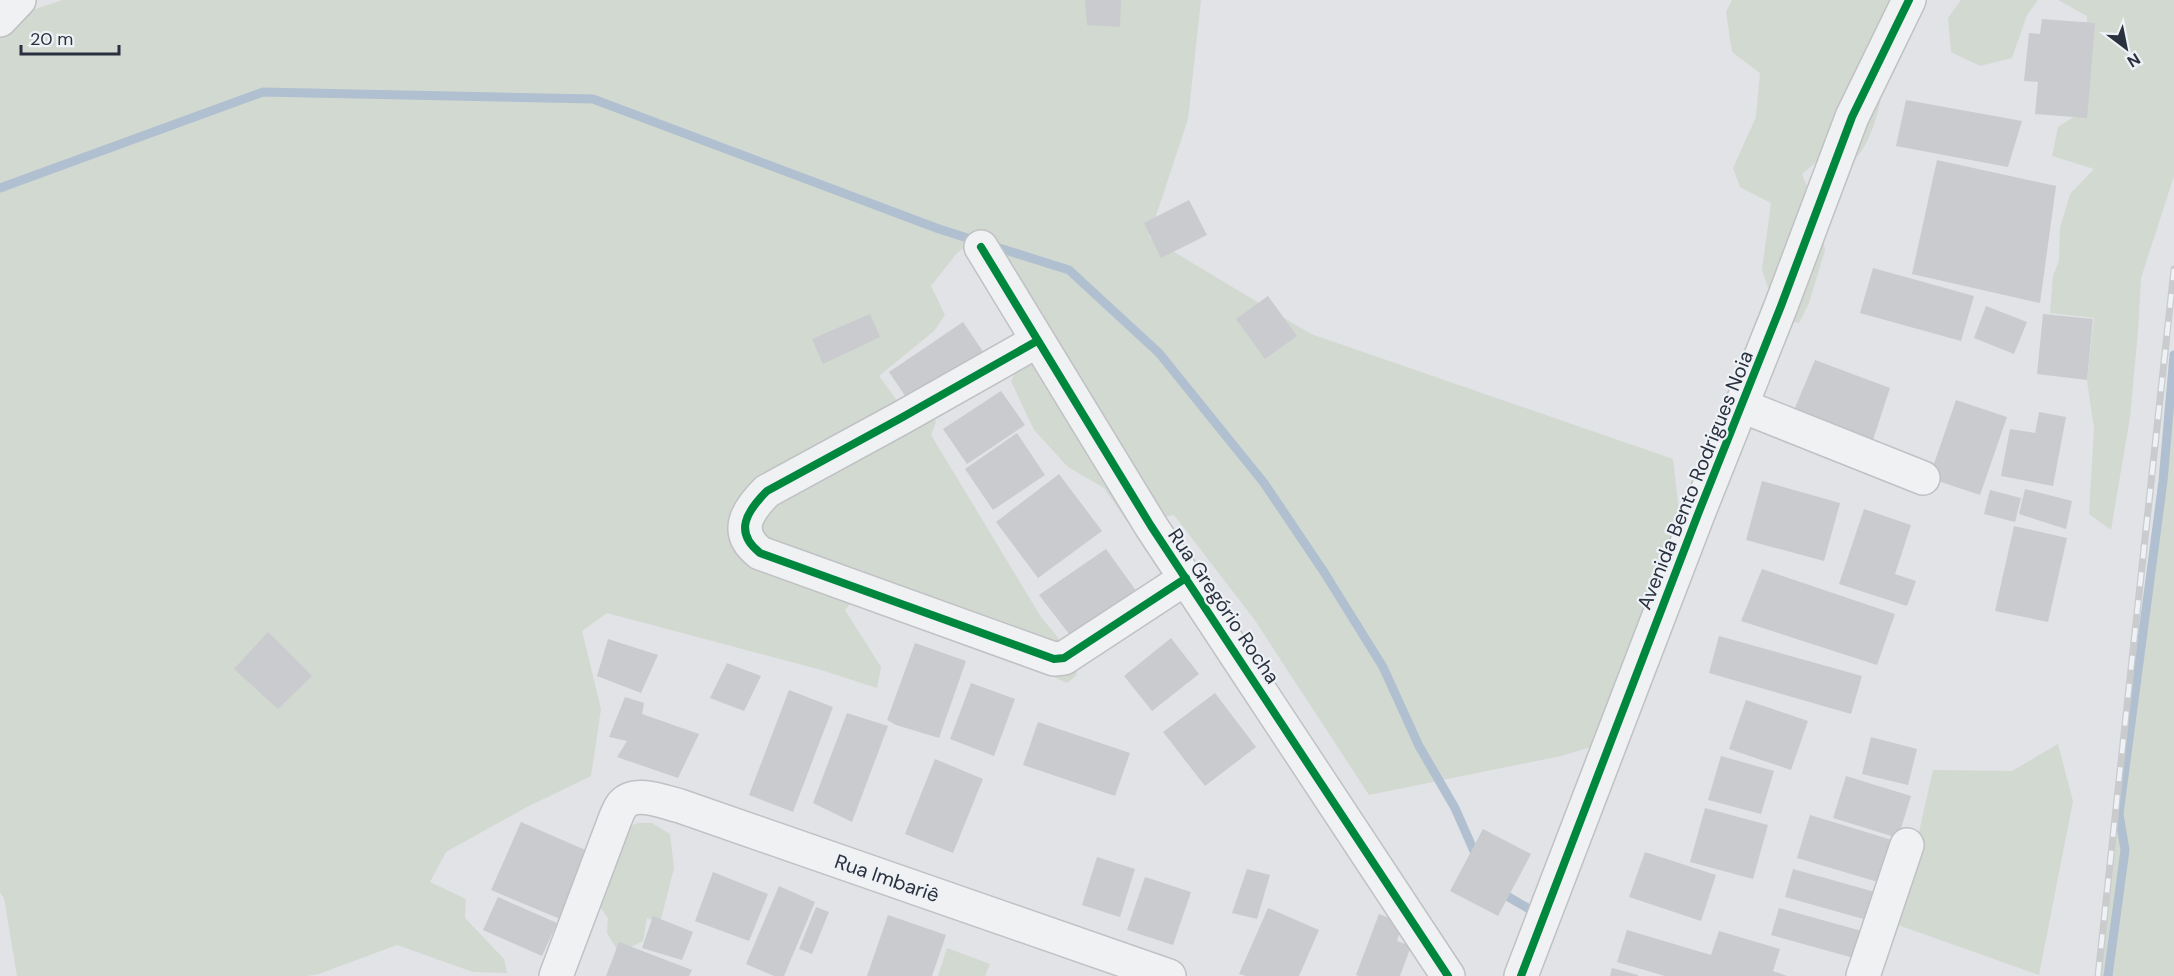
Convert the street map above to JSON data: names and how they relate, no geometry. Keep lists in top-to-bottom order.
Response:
{
  "streets": {
    "street": ["Avenida Bento Rodrigues Noia", "Rua Gregório Rocha", "Rua Imbariê"]
  },
  "scale_bar": "20 m",
  "north": "bottom right"
}
